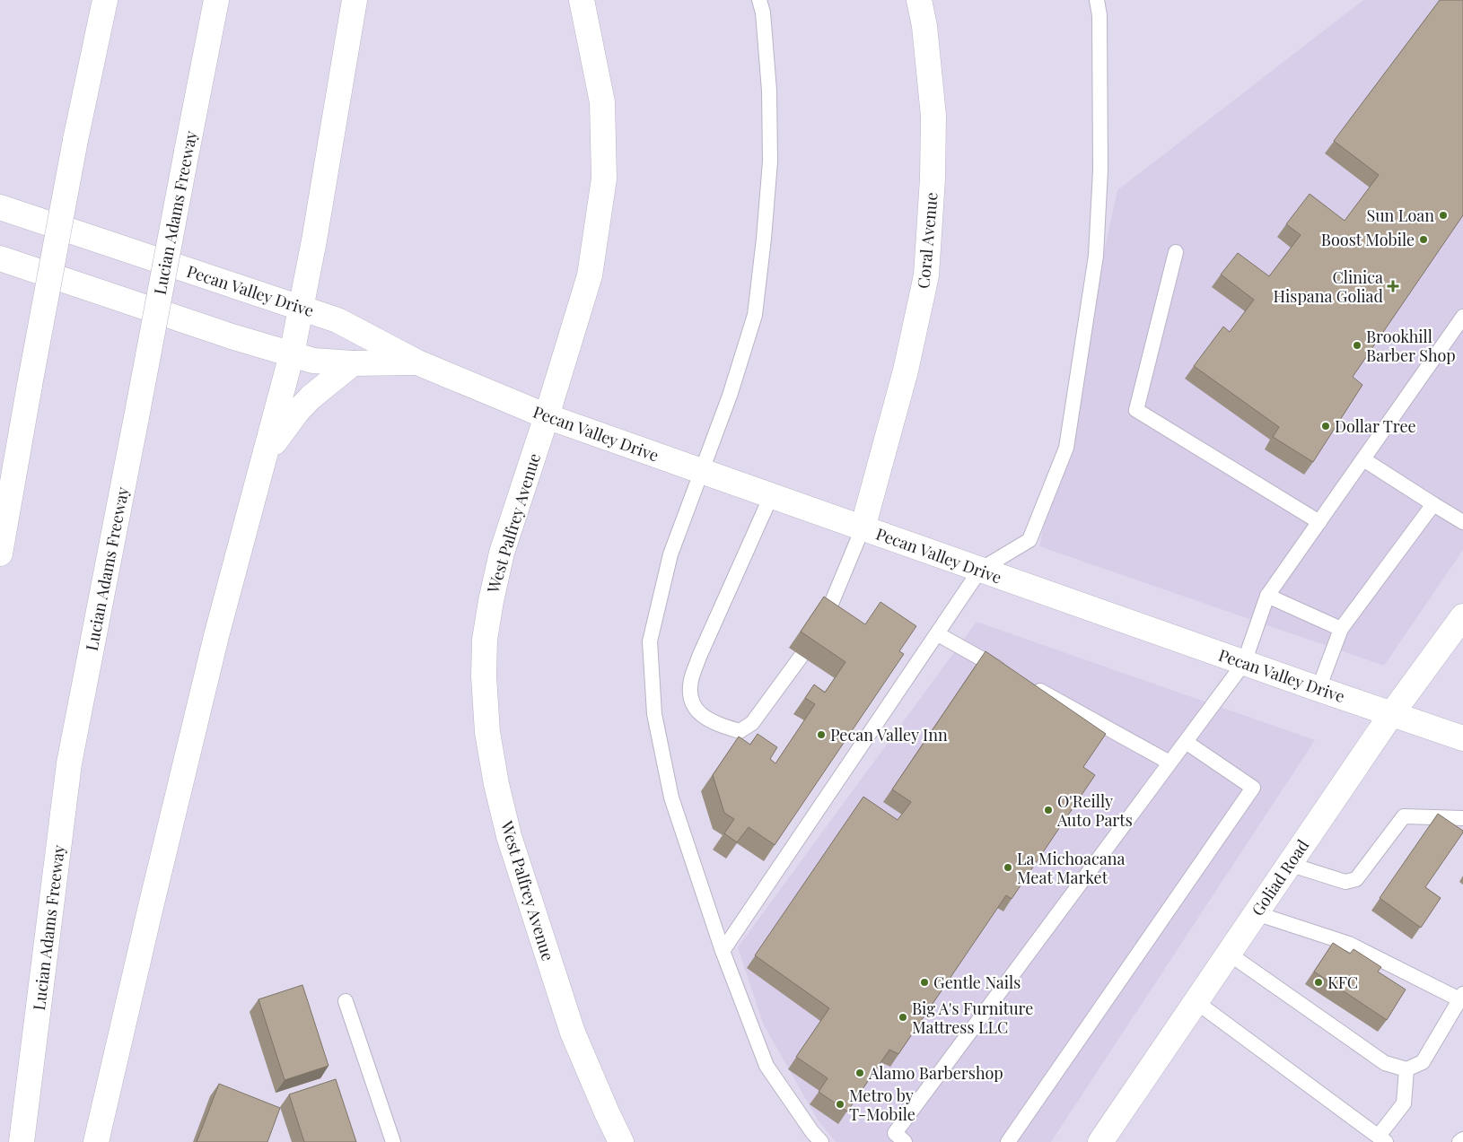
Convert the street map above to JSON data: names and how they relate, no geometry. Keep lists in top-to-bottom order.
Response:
{
  "streets": {
    "main road": [
      "Lucian Adams Freeway",
      "Coral Avenue",
      "Pecan Valley Drive",
      "West Palfrey Avenue",
      "Goliad Road"
    ]
  },
  "crossings": [
    ["Coral Avenue", "Pecan Valley Drive"],
    ["Pecan Valley Drive", "West Palfrey Avenue"],
    ["Pecan Valley Drive", "Goliad Road"]
  ],
  "places": {
    "other": [
      "Sun Loan",
      "Boost Mobile",
      "Brookhill Barber Shop",
      "Dollar Tree",
      "Pecan Valley Inn",
      "O'Reilly Auto Parts",
      "La Michoacana Meat Market",
      "Gentle Nails",
      "KFC",
      "Big A's Furniture Mattress LLC",
      "Alamo Barbershop",
      "Metro by T-Mobile"
    ],
    "health": ["Clinica Hispana Goliad"]
  }
}
